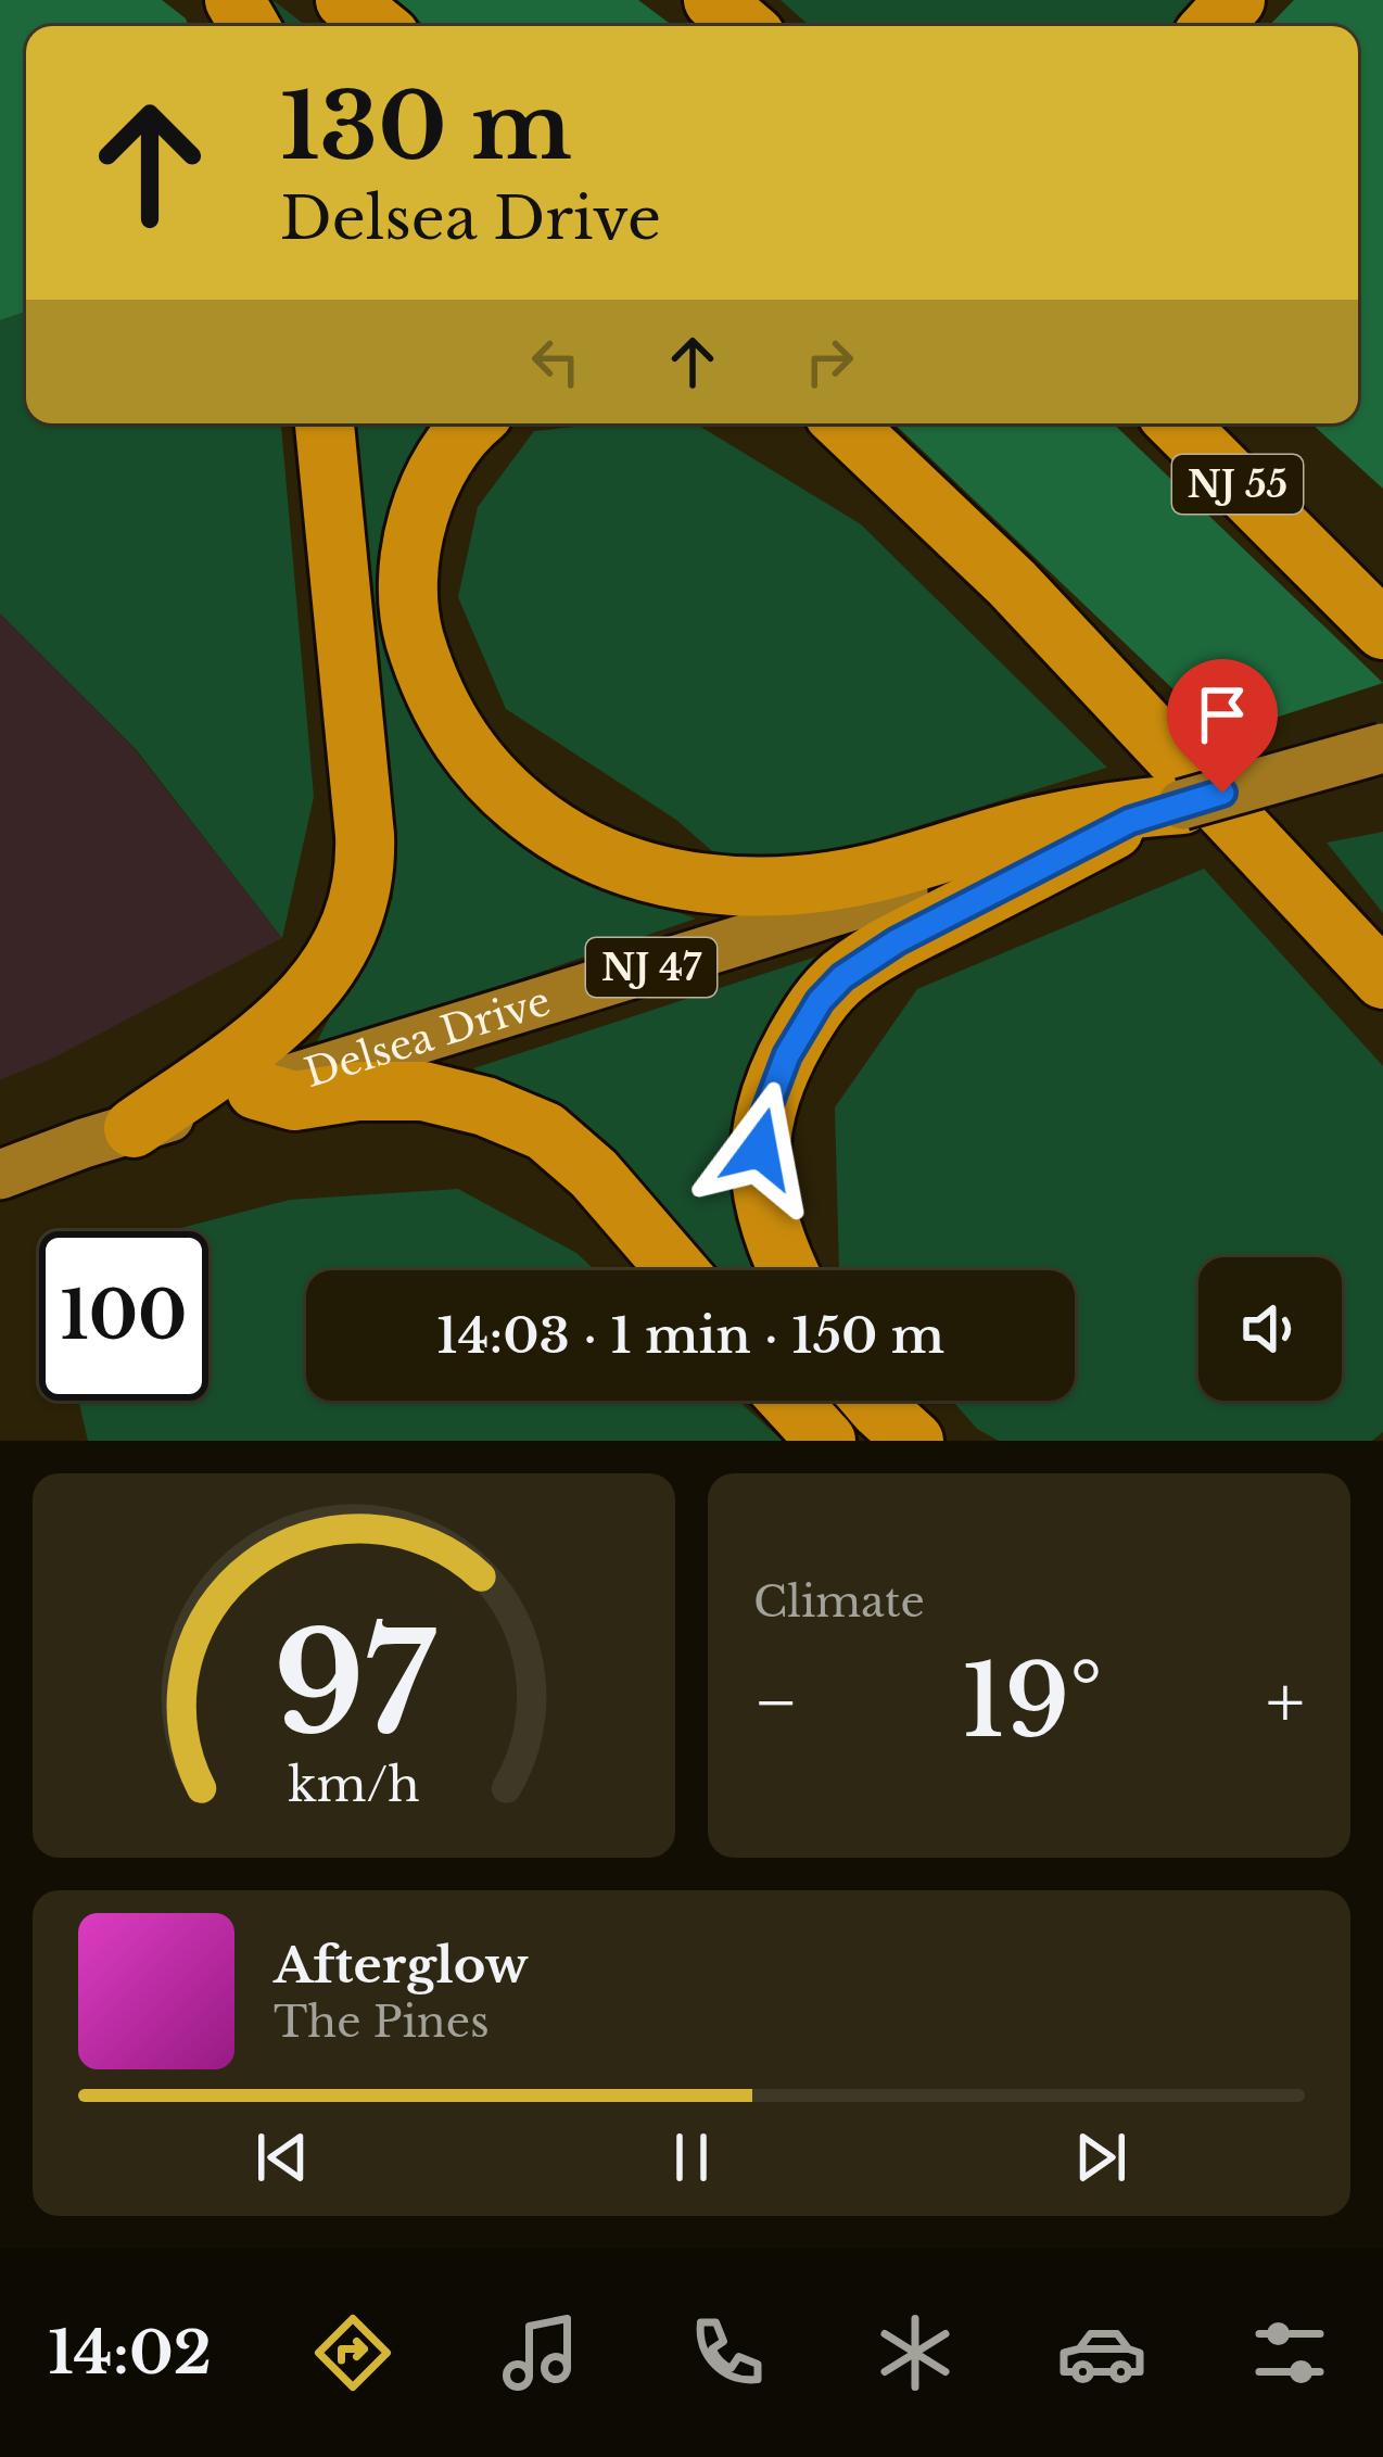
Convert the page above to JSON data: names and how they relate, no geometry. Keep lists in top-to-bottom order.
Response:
{
  "streets": {
    "highway": ["NJ 55"],
    "main road": ["NJ 47", "Delsea Drive"]
  },
  "page": {
    "turn": ["130 m", "Delsea Drive"],
    "limit": "100",
    "trip": "14:03 · 1 min · 150 m",
    "tile": "Climate",
    "heat": ["−", "19°", "+"],
    "song": ["Afterglow", "The Pines"],
    "tabs": "14:02",
    "gauge": ["97", "km/h"]
  }
}
